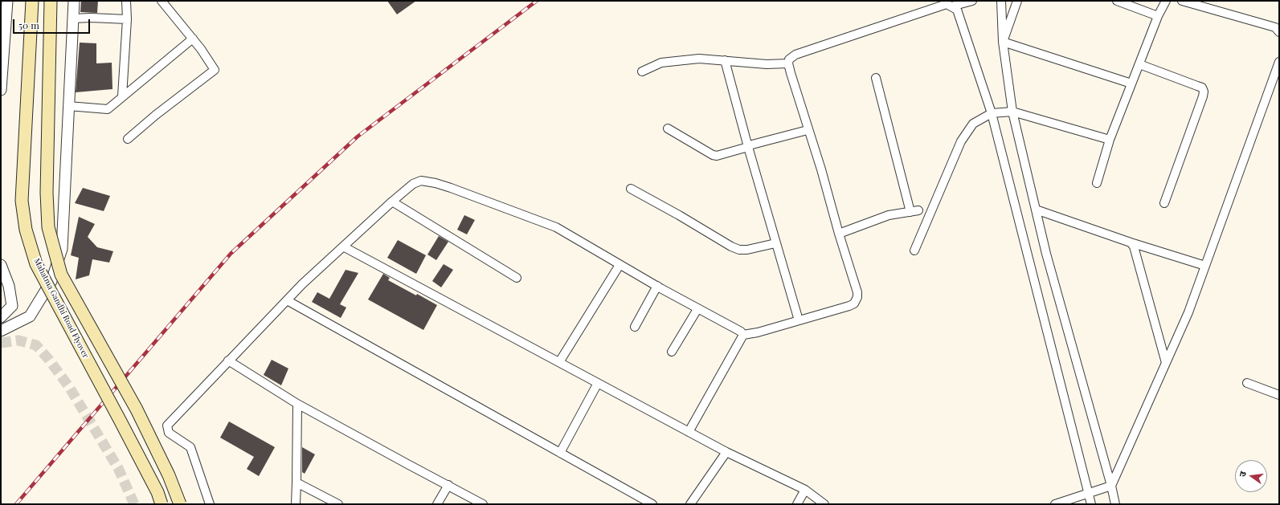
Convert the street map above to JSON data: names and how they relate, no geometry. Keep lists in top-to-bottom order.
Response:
{
  "streets": {
    "main road": ["Mahatma Gandhi Road Flyover"]
  },
  "scale_bar": "50 m",
  "north": "left"
}
